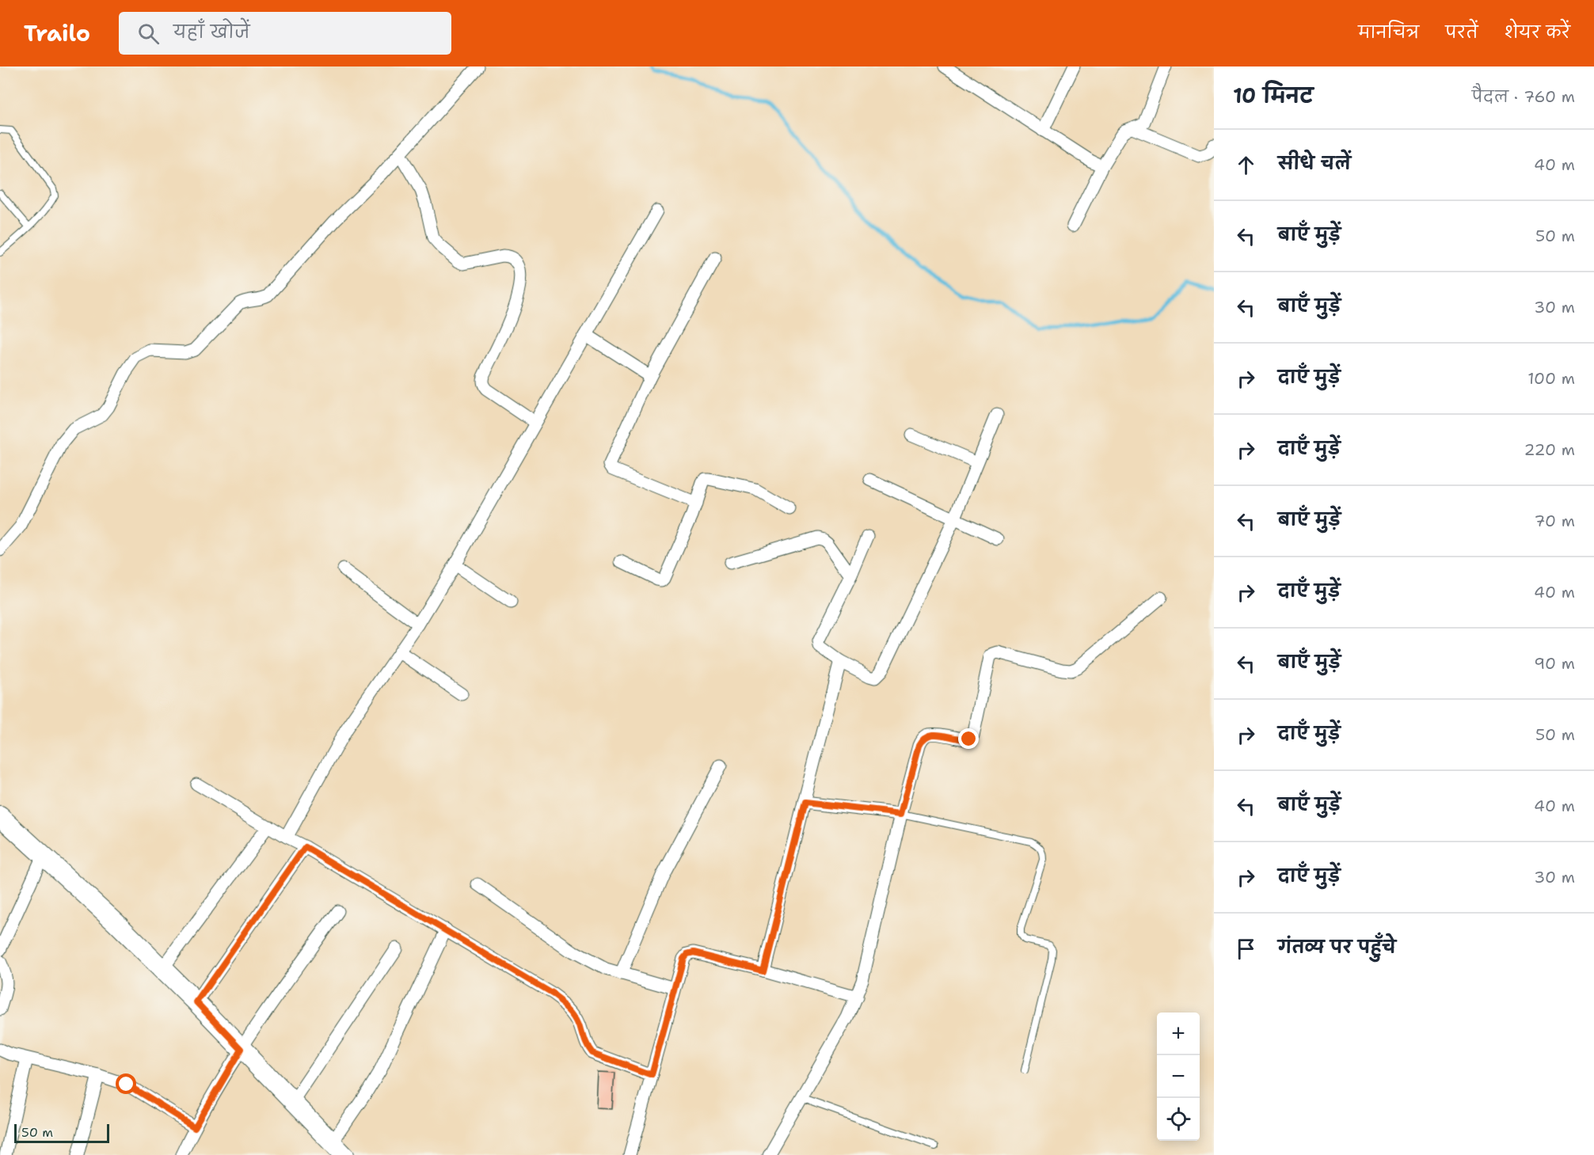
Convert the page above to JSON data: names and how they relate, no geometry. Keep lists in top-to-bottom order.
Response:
{
  "scale_bar": "50 m",
  "page": {
    "header": "Trailo",
    "search": "यहाँ खोजें",
    "nav": ["मानचित्र", "परतें", "शेयर करें"],
    "heading": ["10 मिनट", "पैदल · 760 m"],
    "list": [
      ["सीधे चलें", "40 m"],
      ["बाएँ मुड़ें", "50 m"],
      ["बाएँ मुड़ें", "30 m"],
      ["दाएँ मुड़ें", "100 m"],
      ["दाएँ मुड़ें", "220 m"],
      ["बाएँ मुड़ें", "70 m"],
      ["दाएँ मुड़ें", "40 m"],
      ["बाएँ मुड़ें", "90 m"],
      ["दाएँ मुड़ें", "50 m"],
      ["बाएँ मुड़ें", "40 m"],
      ["दाएँ मुड़ें", "30 m"],
      "गंतव्य पर पहुँचे"
    ],
    "map_buttons": ["+", "−"],
    "scale": "50 m"
  }
}
